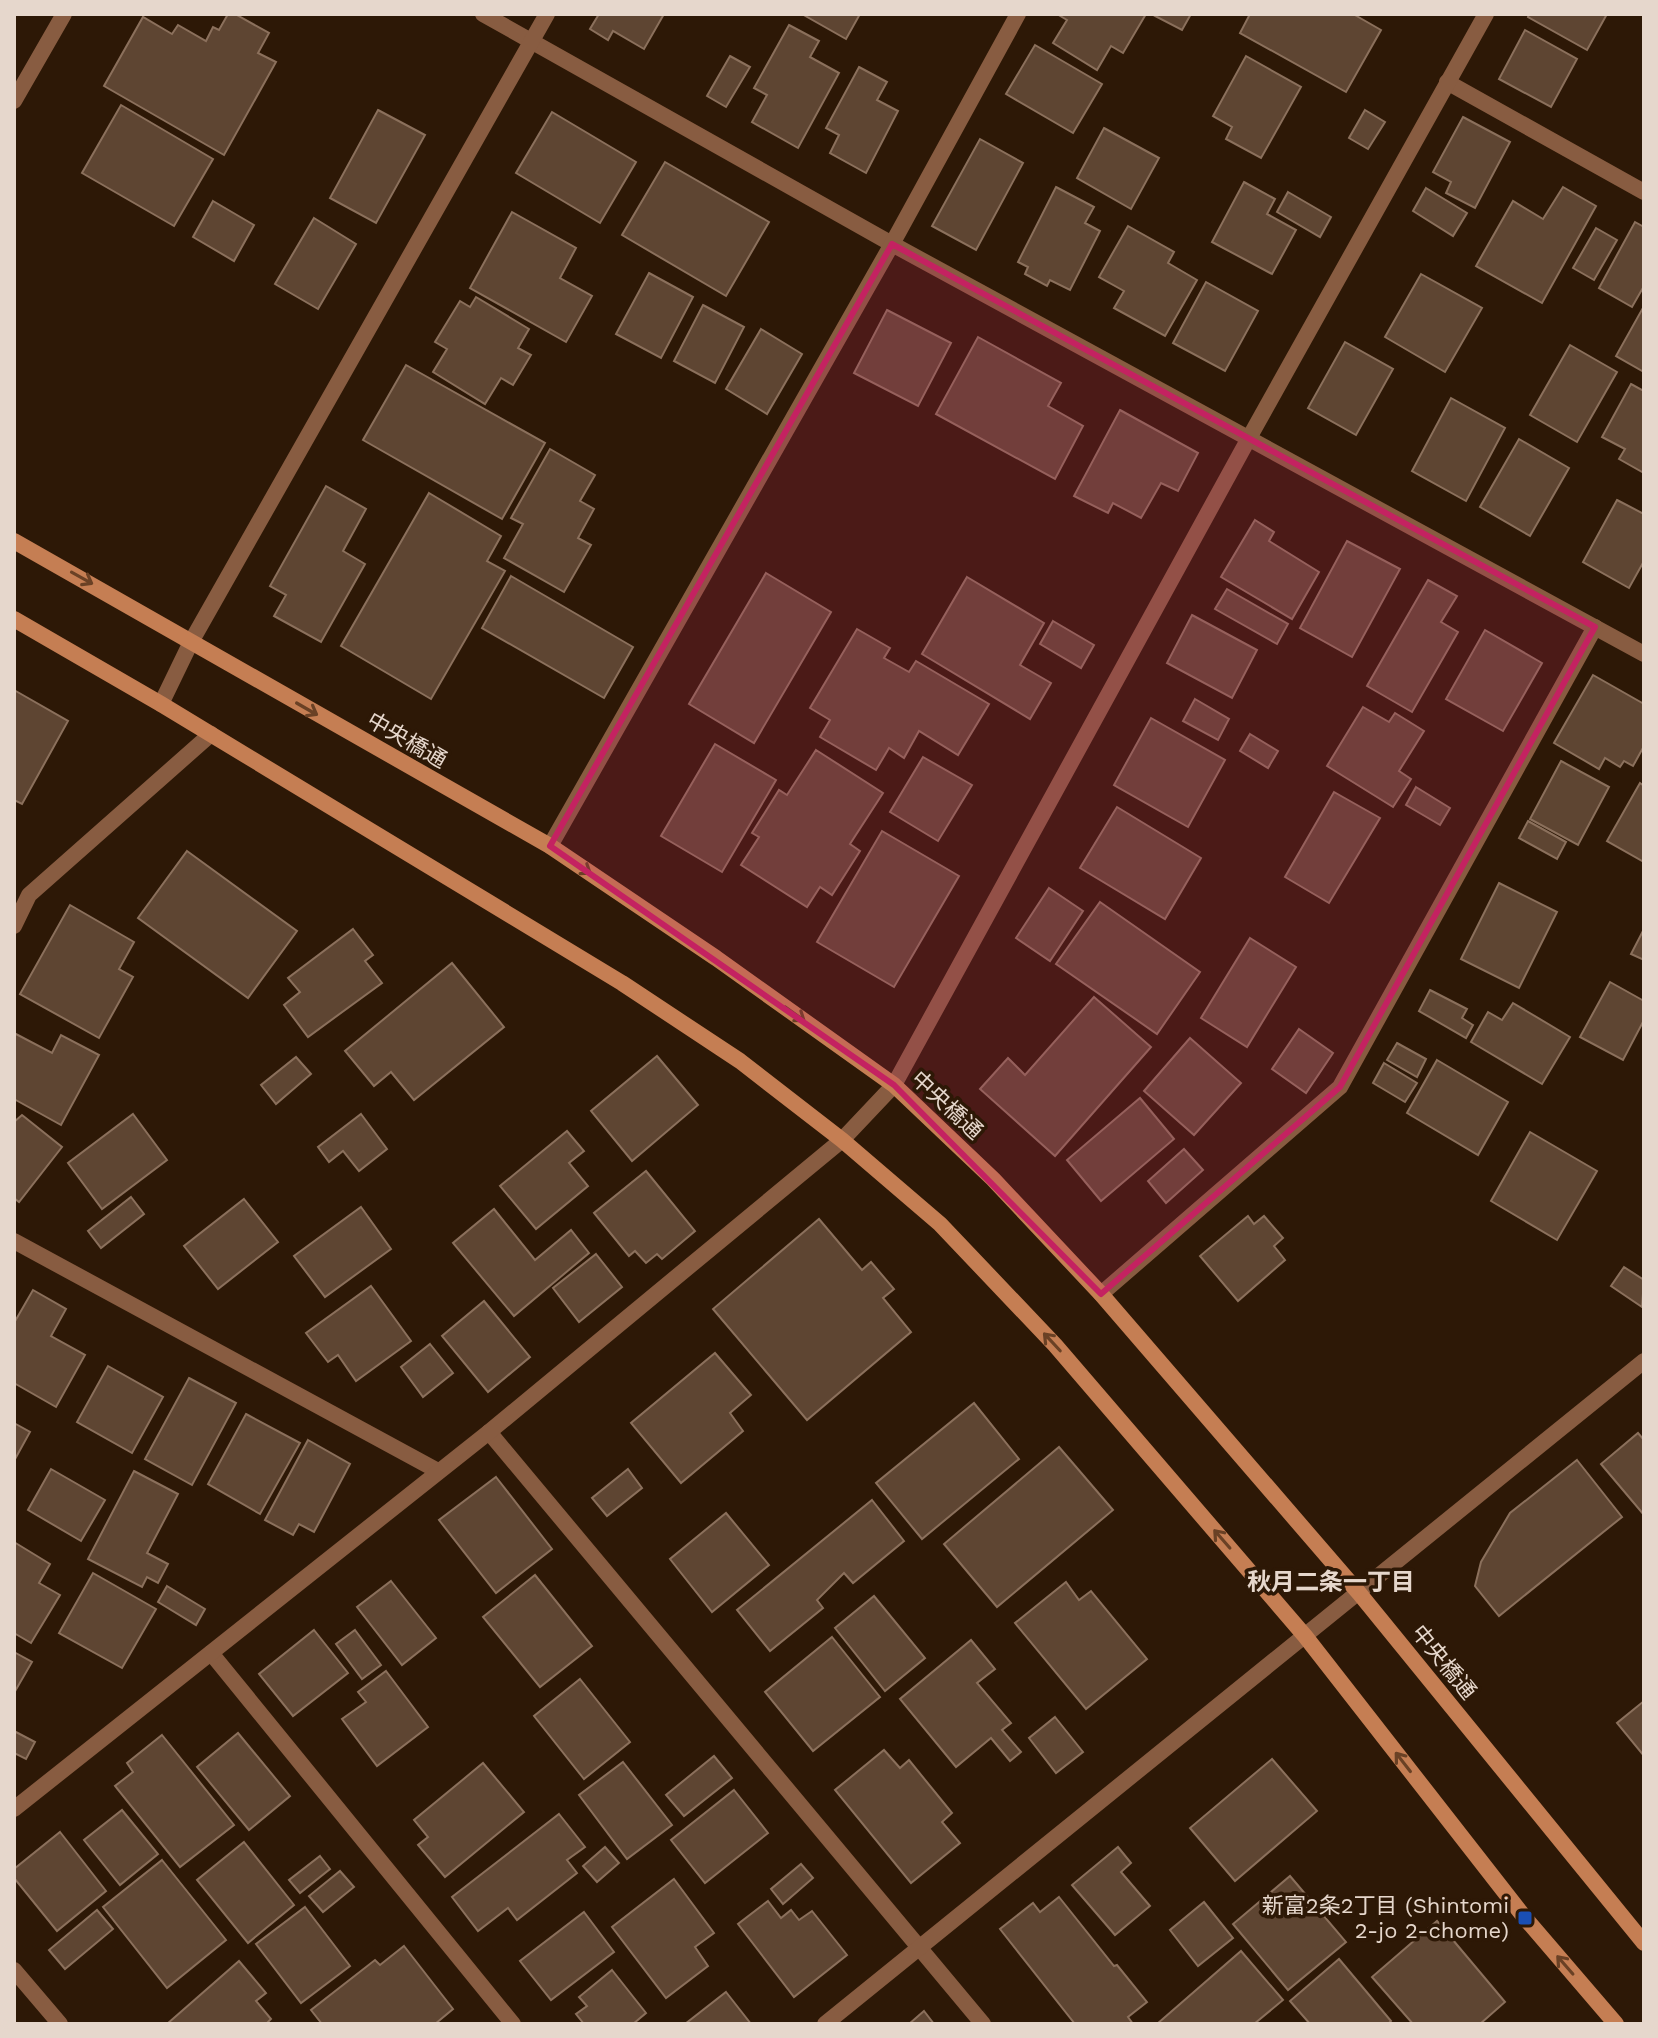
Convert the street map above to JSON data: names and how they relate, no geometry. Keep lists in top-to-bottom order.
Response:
{
  "streets": {
    "street": ["中央橋通"]
  },
  "districts": ["秋月二条一丁目"],
  "places": {
    "transit": ["新富2条2丁目 (Shintomi 2-jo 2-chome)"]
  }
}
